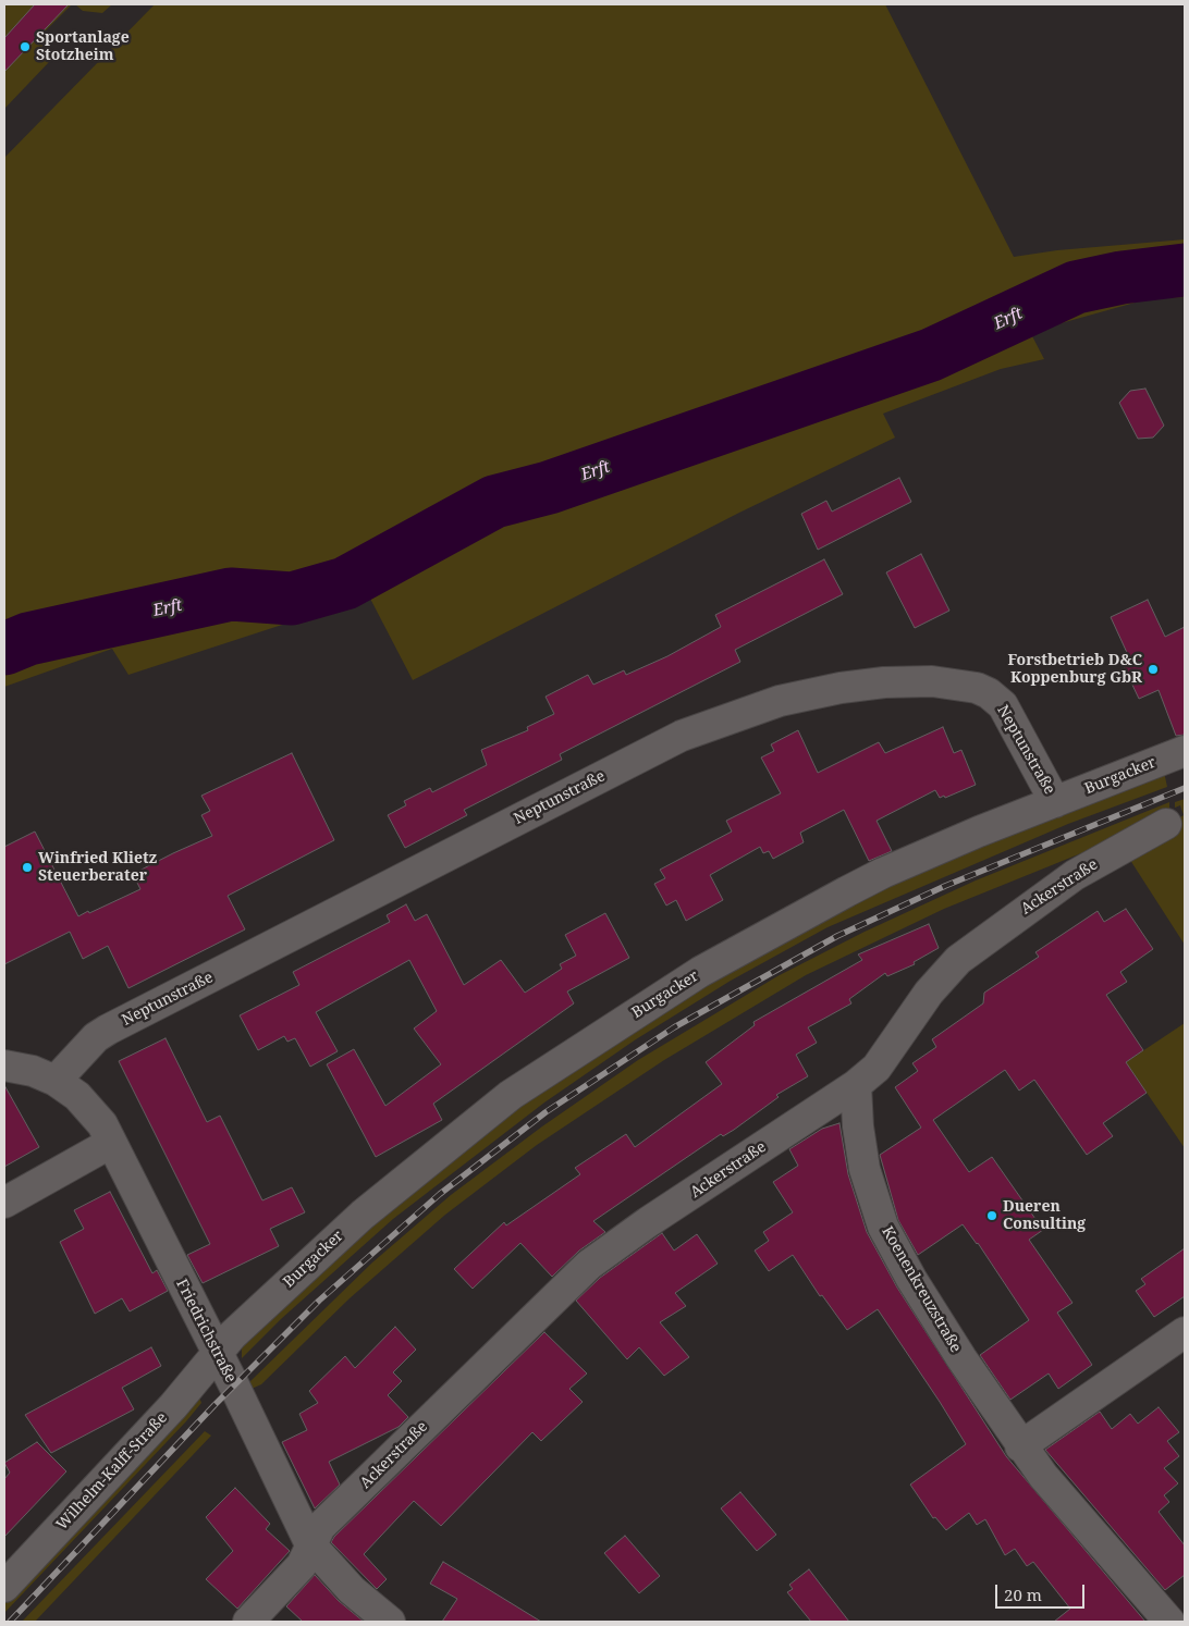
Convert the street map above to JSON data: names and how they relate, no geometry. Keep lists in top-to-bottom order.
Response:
{
  "streets": {
    "street": [
      "Neptunstraße",
      "Burgacker",
      "Ackerstraße",
      "Koenenkreuzstraße",
      "Friedrichstraße",
      "Wilhelm-Kalff-Straße"
    ]
  },
  "crossings": [
    ["Neptunstraße", "Burgacker"],
    ["Neptunstraße", "Friedrichstraße"],
    ["Burgacker", "Friedrichstraße"],
    ["Burgacker", "Wilhelm-Kalff-Straße"],
    ["Ackerstraße", "Koenenkreuzstraße"],
    ["Ackerstraße", "Friedrichstraße"],
    ["Friedrichstraße", "Wilhelm-Kalff-Straße"]
  ],
  "water": ["Erft"],
  "places": [
    "Sportanlage Stotzheim",
    "Forstbetrieb D&C Koppenburg GbR",
    "Winfried Klietz Steuerberater",
    "Dueren Consulting"
  ],
  "scale_bar": "20 m"
}
